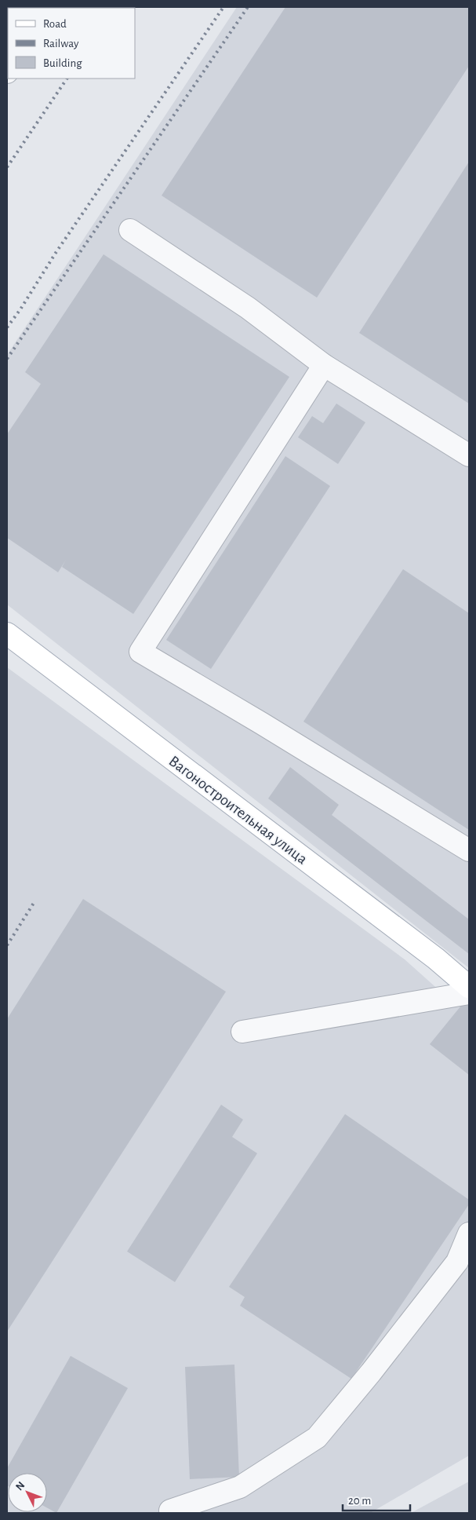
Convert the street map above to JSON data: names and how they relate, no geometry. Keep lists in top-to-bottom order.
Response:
{
  "streets": {
    "main road": ["Вагоностроительная улица"]
  },
  "legend": ["Road", "Railway", "Building"],
  "scale_bar": "20 m",
  "north": "top left"
}
